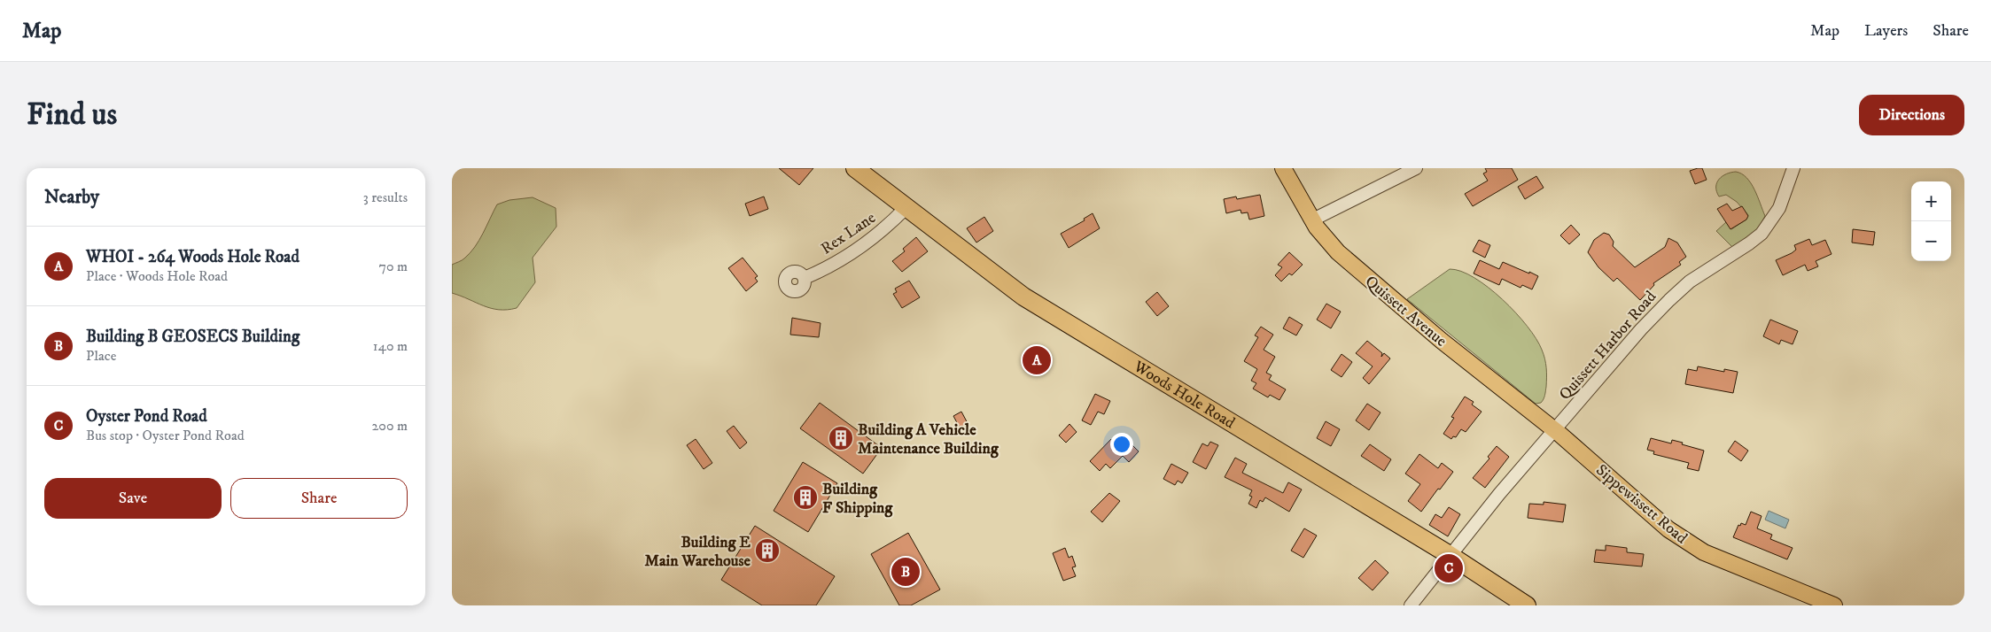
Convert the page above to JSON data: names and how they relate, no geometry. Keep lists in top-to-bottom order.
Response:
{
  "streets": {
    "highway": ["Woods Hole Road"],
    "main road": ["Quissett Avenue", "Sippewissett Road"],
    "street": ["Rex Lane", "Quissett Harbor Road"]
  },
  "crossings": [
    ["Rex Lane", "Woods Hole Road"],
    ["Quissett Avenue", "Quissett Harbor Road"],
    ["Quissett Avenue", "Sippewissett Road"],
    ["Quissett Harbor Road", "Woods Hole Road"],
    ["Quissett Harbor Road", "Sippewissett Road"]
  ],
  "places": {
    "building": ["Building A Vehicle Maintenance Building", "Building F Shipping", "Building E Main Warehouse"]
  },
  "page": {
    "header": "Map",
    "nav": ["Map", "Layers", "Share"],
    "buttons": [
      "Directions",
      ["Save", "Share"]
    ],
    "title": "Find us",
    "heading": ["Nearby", "3 results"],
    "map_buttons": ["+", "−"],
    "list": [
      {
        "mark": "A",
        "name": "WHOI - 264 Woods Hole Road",
        "note": "Place · Woods Hole Road",
        "value": "70 m"
      },
      {
        "mark": "B",
        "name": "Building B GEOSECS Building",
        "note": "Place",
        "value": "140 m"
      },
      {
        "mark": "C",
        "name": "Oyster Pond Road",
        "note": "Bus stop · Oyster Pond Road",
        "value": "200 m"
      }
    ],
    "pins": ["A", "C", "B"]
  }
}
